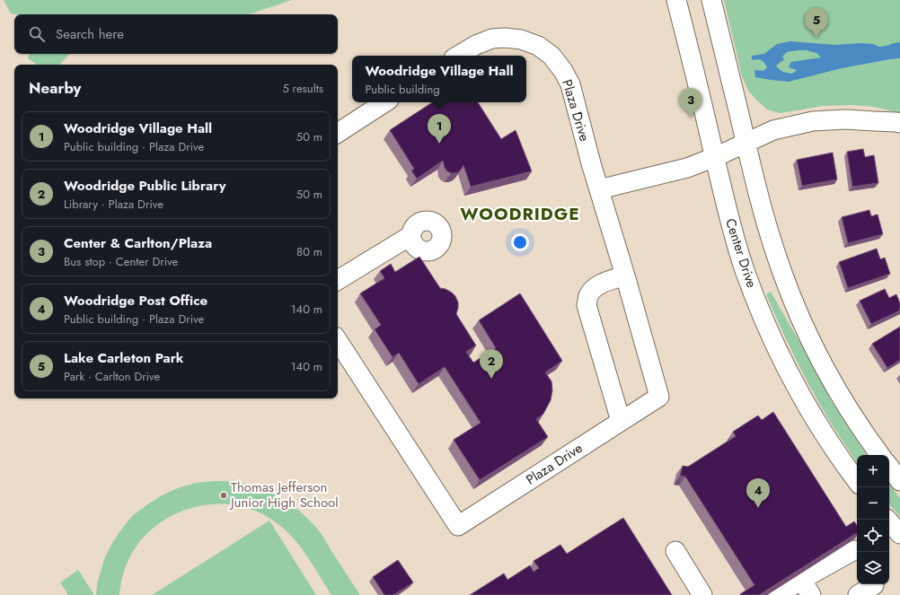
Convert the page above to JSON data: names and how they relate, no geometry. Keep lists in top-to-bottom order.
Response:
{
  "streets": {
    "street": ["Plaza Drive", "Center Drive"]
  },
  "districts": ["WOODRIDGE"],
  "places": ["Thomas Jefferson Junior High School"],
  "page": {
    "pins": [
      "5",
      "3",
      "1",
      "2",
      "4"
    ],
    "search": "Search here",
    "popup": ["Woodridge Village Hall", "Public building"],
    "heading": ["Nearby", "5 results"],
    "list": [
      {
        "mark": "1",
        "name": "Woodridge Village Hall",
        "note": "Public building · Plaza Drive",
        "value": "50 m"
      },
      {
        "mark": "2",
        "name": "Woodridge Public Library",
        "note": "Library · Plaza Drive",
        "value": "50 m"
      },
      {
        "mark": "3",
        "name": "Center & Carlton/Plaza",
        "note": "Bus stop · Center Drive",
        "value": "80 m"
      },
      {
        "mark": "4",
        "name": "Woodridge Post Office",
        "note": "Public building · Plaza Drive",
        "value": "140 m"
      },
      {
        "mark": "5",
        "name": "Lake Carleton Park",
        "note": "Park · Carlton Drive",
        "value": "140 m"
      }
    ],
    "map_buttons": ["+", "−"]
  }
}
